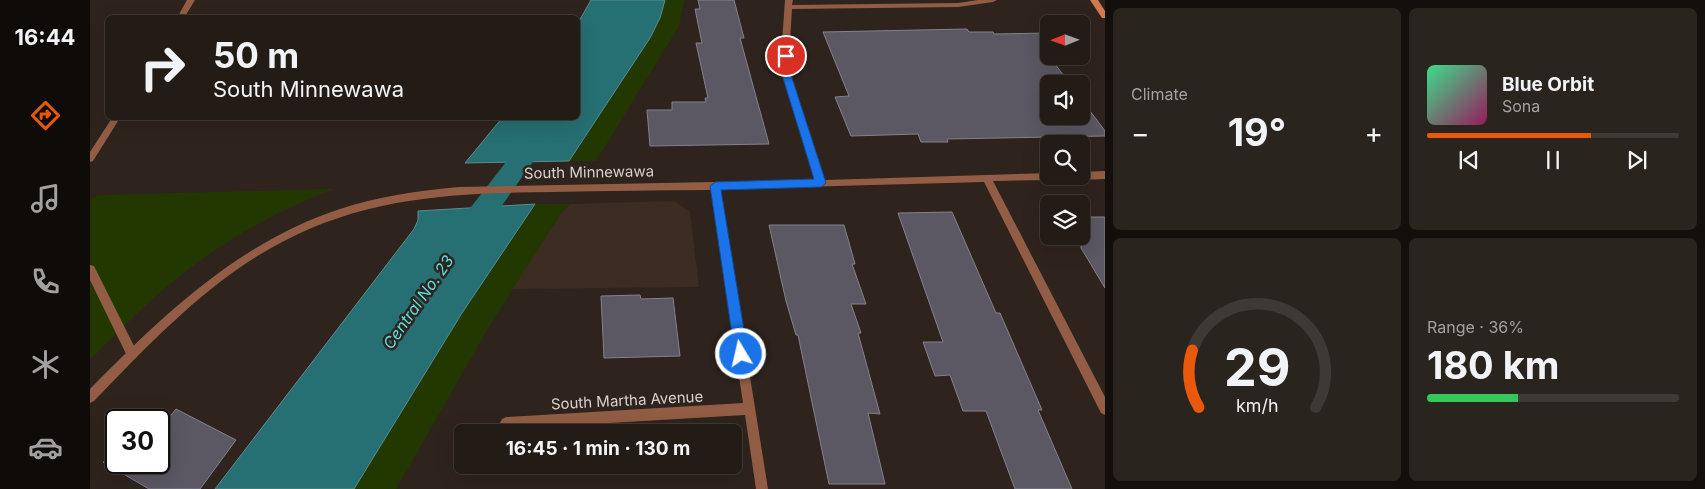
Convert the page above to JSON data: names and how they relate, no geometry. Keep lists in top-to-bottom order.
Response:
{
  "streets": {
    "street": ["South Minnewawa", "South Martha Avenue"]
  },
  "water": ["Central No. 23"],
  "north": "left",
  "page": {
    "tabs": "16:44",
    "tile": [
      "Climate",
      ["Range · 36%", "180 km"]
    ],
    "turn": ["50 m", "South Minnewawa"],
    "song": ["Blue Orbit", "Sona"],
    "heat": ["−", "19°", "+"],
    "limit": "30",
    "trip": "16:45 · 1 min · 130 m",
    "gauge": ["29", "km/h"]
  }
}
